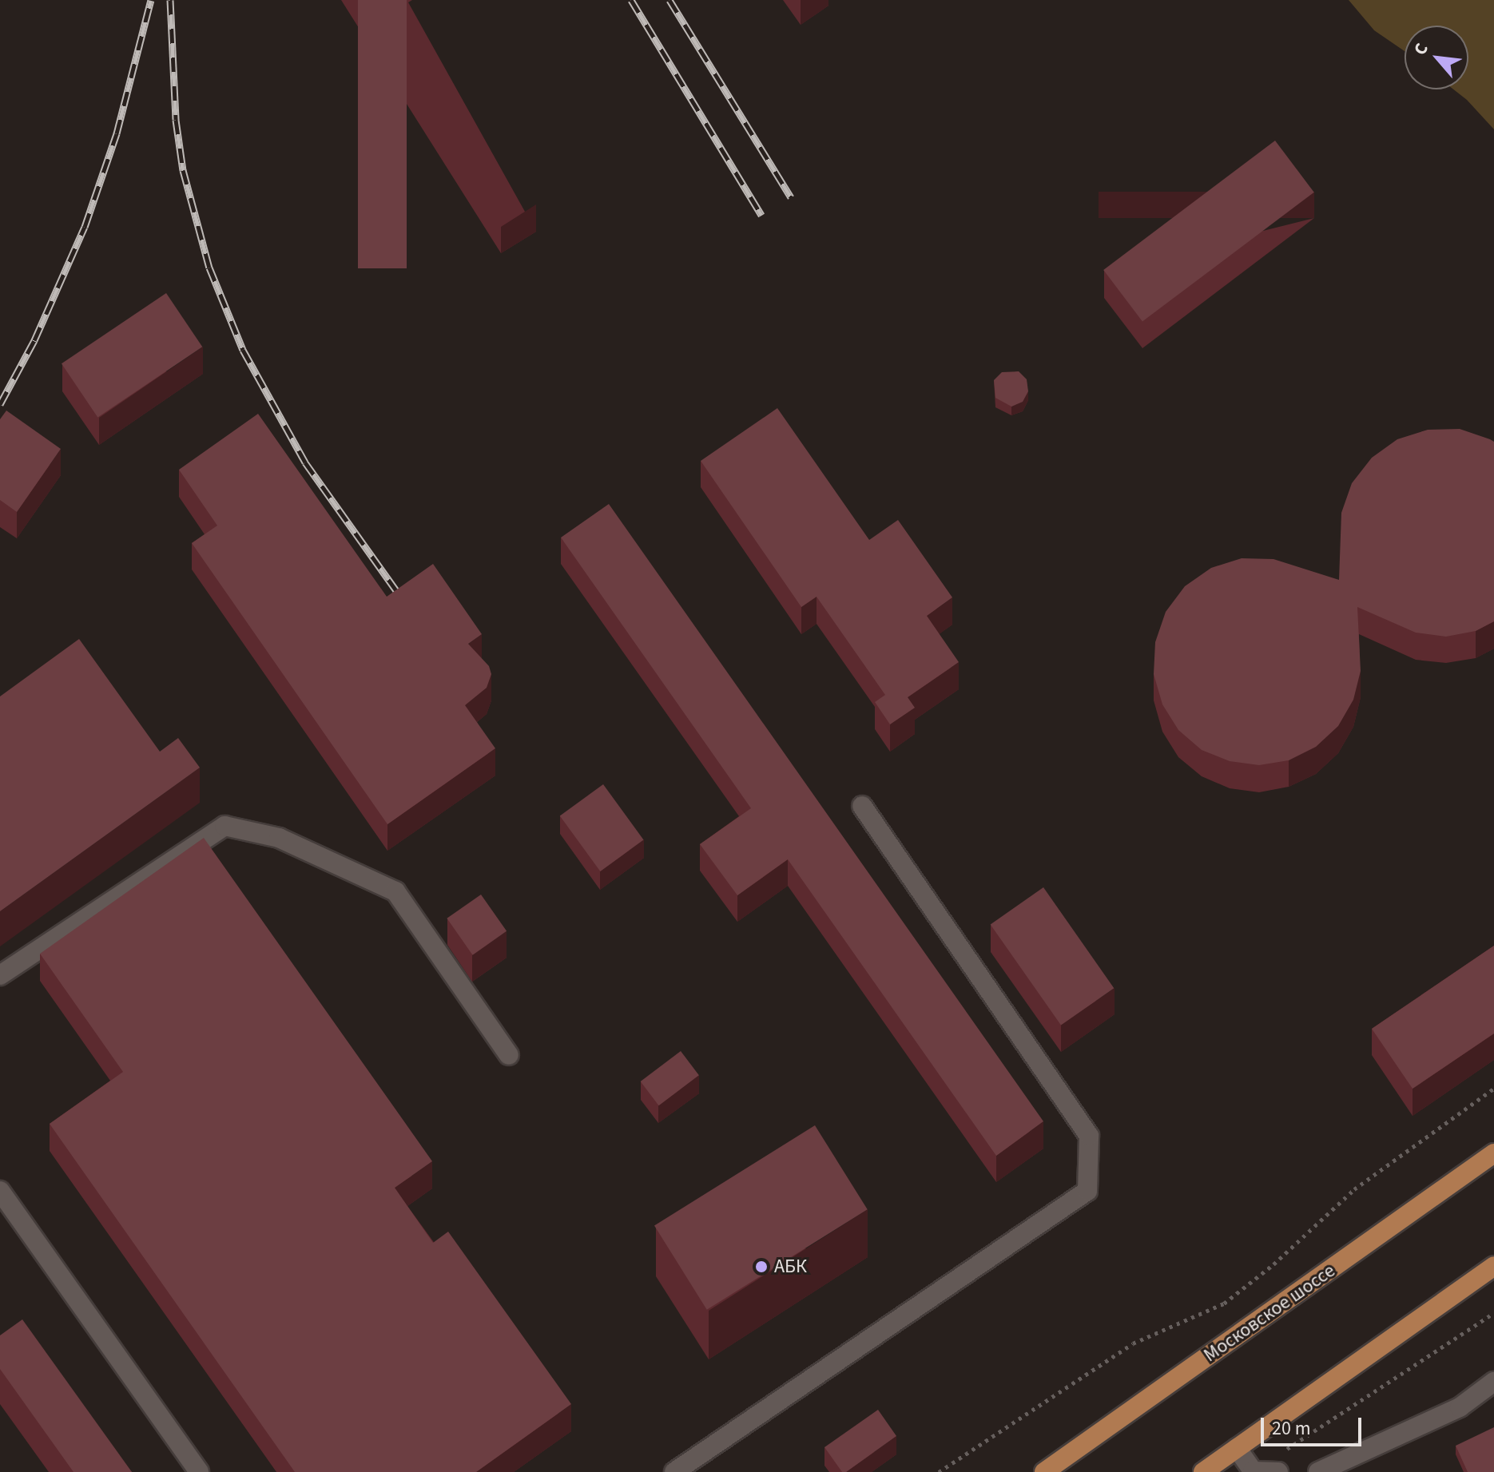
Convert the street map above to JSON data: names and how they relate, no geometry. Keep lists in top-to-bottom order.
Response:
{
  "streets": {
    "main road": ["Московское шоссе"]
  },
  "places": ["АБК"],
  "scale_bar": "20 m",
  "north": "top left"
}
